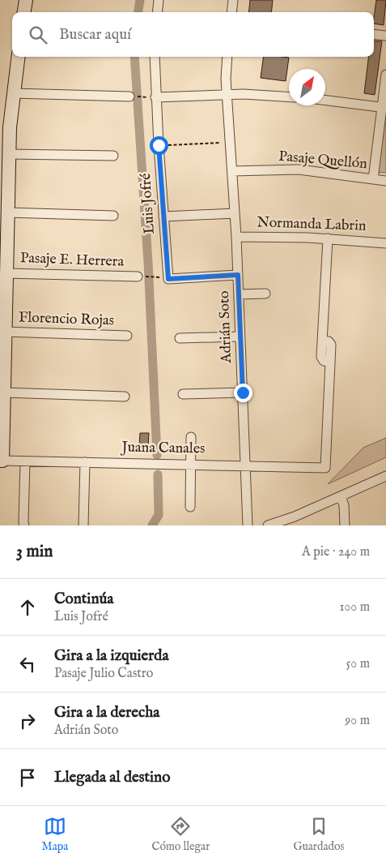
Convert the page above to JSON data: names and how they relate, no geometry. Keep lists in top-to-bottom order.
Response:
{
  "streets": {
    "street": [
      "Pasaje Quellón",
      "Luis Jofré",
      "Normanda Labrin",
      "Pasaje E. Herrera",
      "Florencio Rojas",
      "Adrián Soto",
      "Juana Canales"
    ]
  },
  "crossings": [
    ["Pasaje Quellón", "Adrián Soto"],
    ["Luis Jofré", "Adrián Soto"],
    ["Normanda Labrin", "Adrián Soto"],
    ["Normanda Labrin", "Juana Canales"],
    ["Adrián Soto", "Juana Canales"]
  ],
  "north": "top right",
  "page": {
    "search": "Buscar aquí",
    "heading": ["3 min", "A pie · 240 m"],
    "list": [
      ["Continúa", "Luis Jofré", "100 m"],
      ["Gira a la izquierda", "Pasaje Julio Castro", "50 m"],
      ["Gira a la derecha", "Adrián Soto", "90 m"],
      "Llegada al destino"
    ],
    "nav": ["Mapa", "Cómo llegar", "Guardados"]
  }
}
